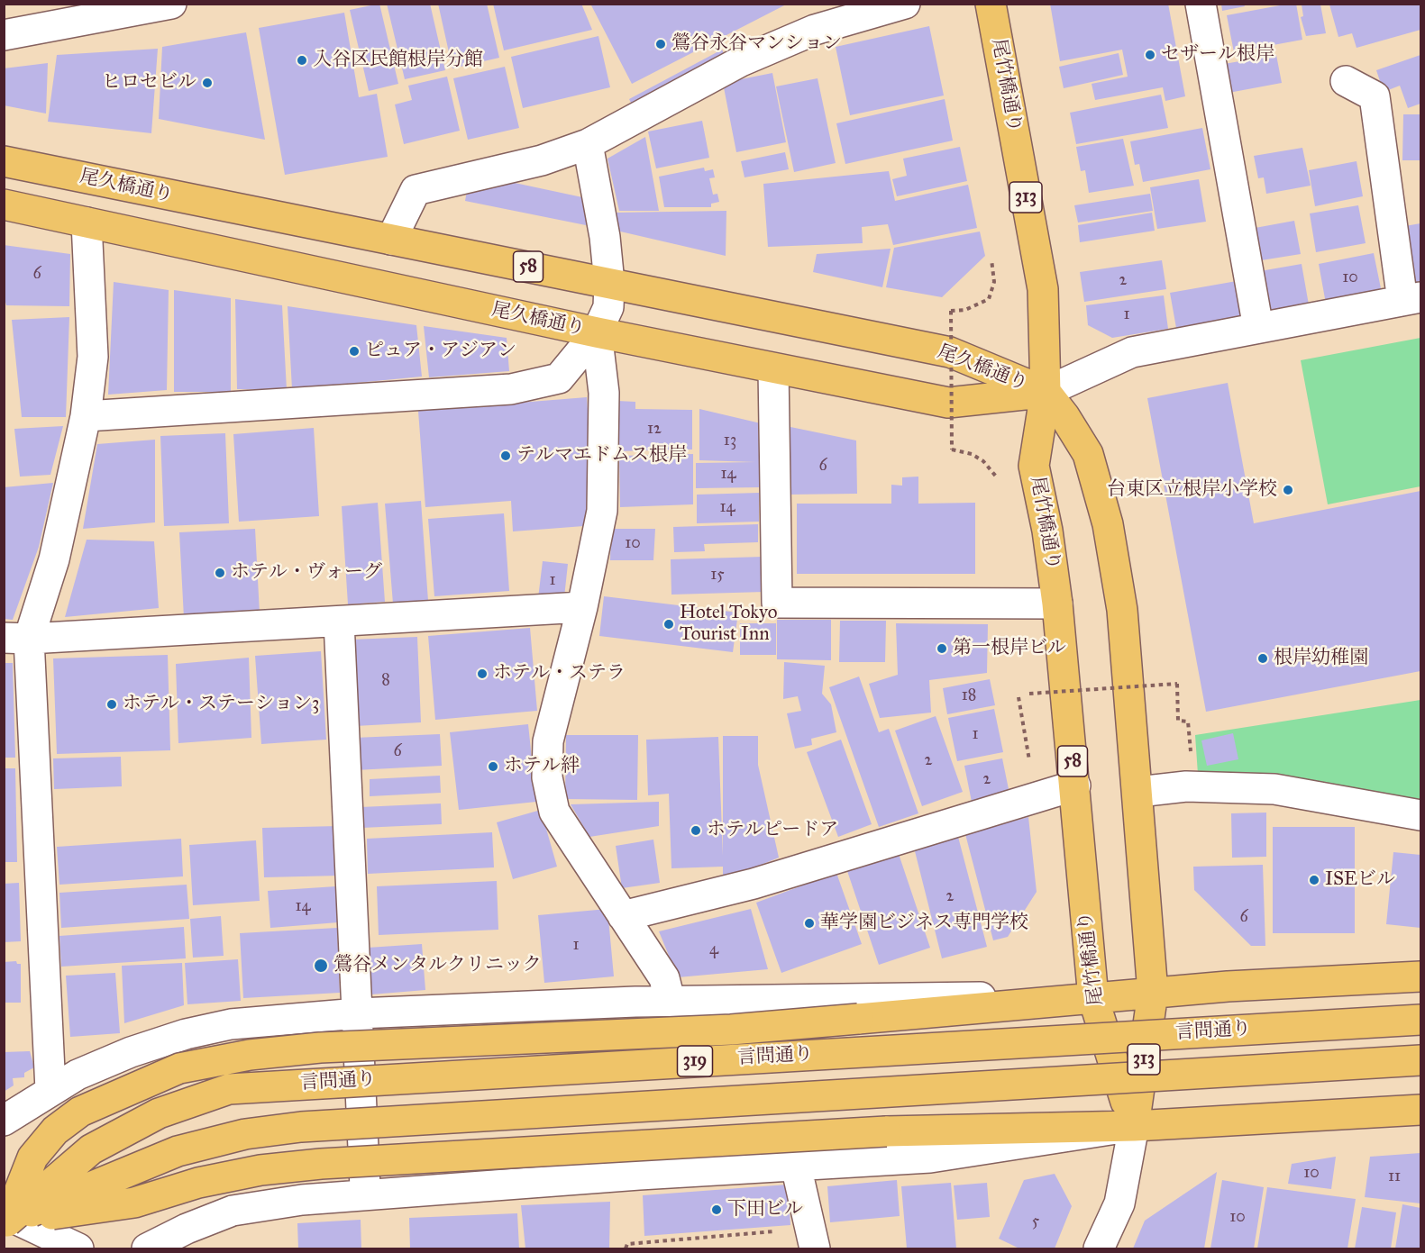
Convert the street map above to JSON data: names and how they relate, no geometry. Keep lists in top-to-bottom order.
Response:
{
  "streets": {
    "main road": [
      "尾竹橋通り",
      "尾久橋通り",
      "313",
      "58",
      "言問通り",
      "319"
    ]
  },
  "crossings": [
    ["尾竹橋通り", "尾久橋通り"],
    ["尾竹橋通り", "313"],
    ["尾竹橋通り", "58"],
    ["尾久橋通り", "58"],
    ["313", "58"],
    ["言問通り", "319"]
  ],
  "places": [
    "鶯谷永谷マンション",
    "セザール根岸",
    "入谷区民館根岸分館",
    "ヒロセビル",
    "ピュア・アジアン",
    "テルマエドムス根岸",
    "台東区立根岸小学校",
    "ホテル・ヴォーグ",
    "Hotel Tokyo Tourist Inn",
    "第一根岸ビル",
    "根岸幼稚園",
    "ホテル・ステラ",
    "ホテル・ステーション3",
    "ホテル絆",
    "ホテルピードア",
    "ISEビル",
    "華学園ビジネス専門学校",
    "鶯谷メンタルクリニック",
    "下田ビル"
  ],
  "house_numbers": [
    "6",
    "10",
    "2",
    "1",
    "12",
    "13",
    "6",
    "14",
    "14",
    "10",
    "15",
    "1",
    "8",
    "18",
    "1",
    "6",
    "2",
    "2",
    "2",
    "14",
    "6",
    "1",
    "4",
    "10",
    "11",
    "10",
    "5"
  ]
}
